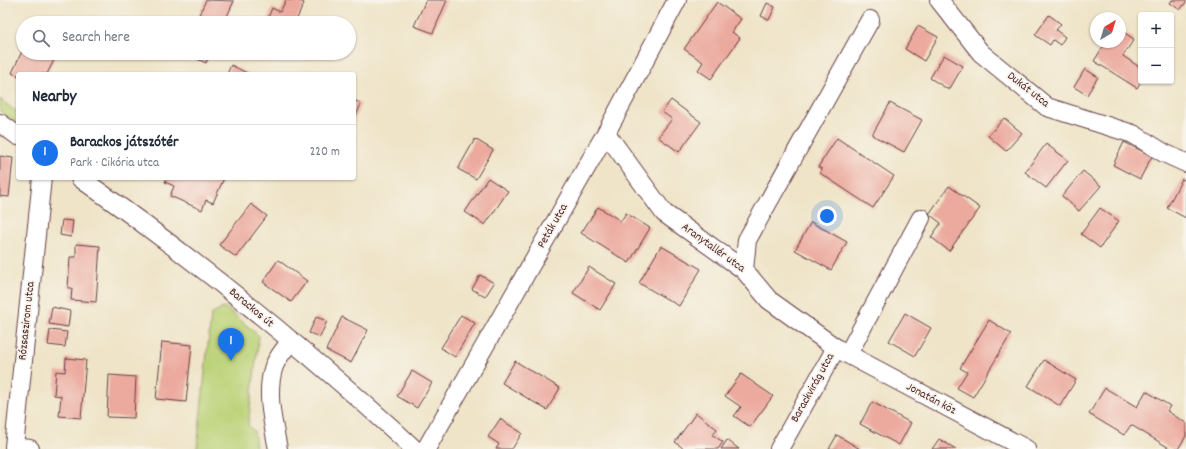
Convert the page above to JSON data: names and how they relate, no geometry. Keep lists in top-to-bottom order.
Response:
{
  "streets": {
    "street": [
      "Dukát utca",
      "Peták utca",
      "Aranytallér utca",
      "Barackos út",
      "Rózsaszirom utca",
      "Barackvirág utca",
      "Jonatán köz"
    ]
  },
  "crossings": [
    ["Peták utca", "Aranytallér utca"],
    ["Aranytallér utca", "Barackvirág utca"],
    ["Aranytallér utca", "Jonatán köz"],
    ["Barackvirág utca", "Jonatán köz"]
  ],
  "north": "top right",
  "page": {
    "map_buttons": ["+", "−"],
    "search": "Search here",
    "heading": "Nearby",
    "list": [
      {
        "mark": "1",
        "name": "Barackos játszótér",
        "note": "Park · Cikória utca",
        "value": "220 m"
      }
    ],
    "pins": "1"
  }
}
